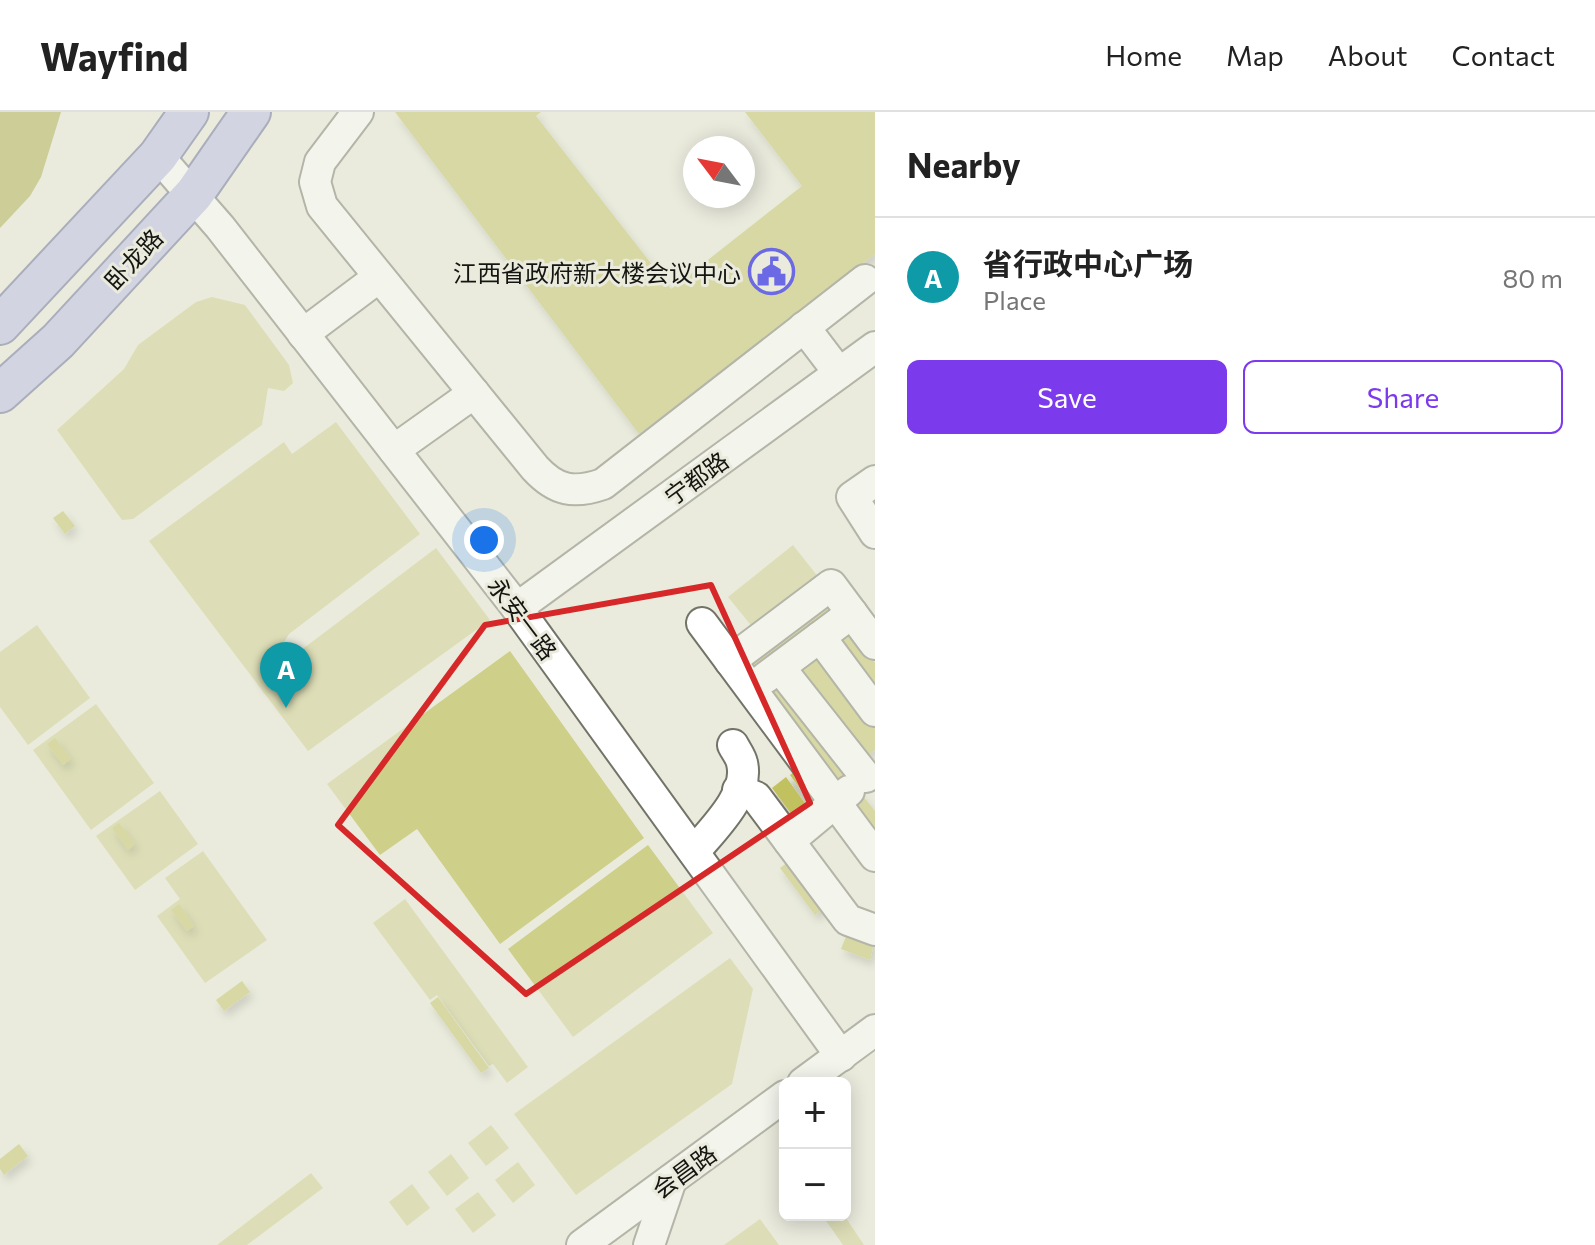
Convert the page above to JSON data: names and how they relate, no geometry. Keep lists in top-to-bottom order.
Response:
{
  "streets": {
    "main road": ["卧龙路"],
    "street": ["宁都路", "永安一路", "会昌路"]
  },
  "crossings": [
    ["卧龙路", "永安一路"],
    ["宁都路", "永安一路"]
  ],
  "places": {
    "public building": ["江西省政府新大楼会议中心"]
  },
  "north": "top left",
  "page": {
    "header": "Wayfind",
    "nav": [
      "Home",
      "Map",
      "About",
      "Contact"
    ],
    "heading": "Nearby",
    "list": [
      {
        "mark": "A",
        "name": "省行政中心广场",
        "note": "Place",
        "value": "80 m"
      }
    ],
    "buttons": ["Save", "Share"],
    "pins": "A",
    "map_buttons": ["+", "−"]
  }
}
